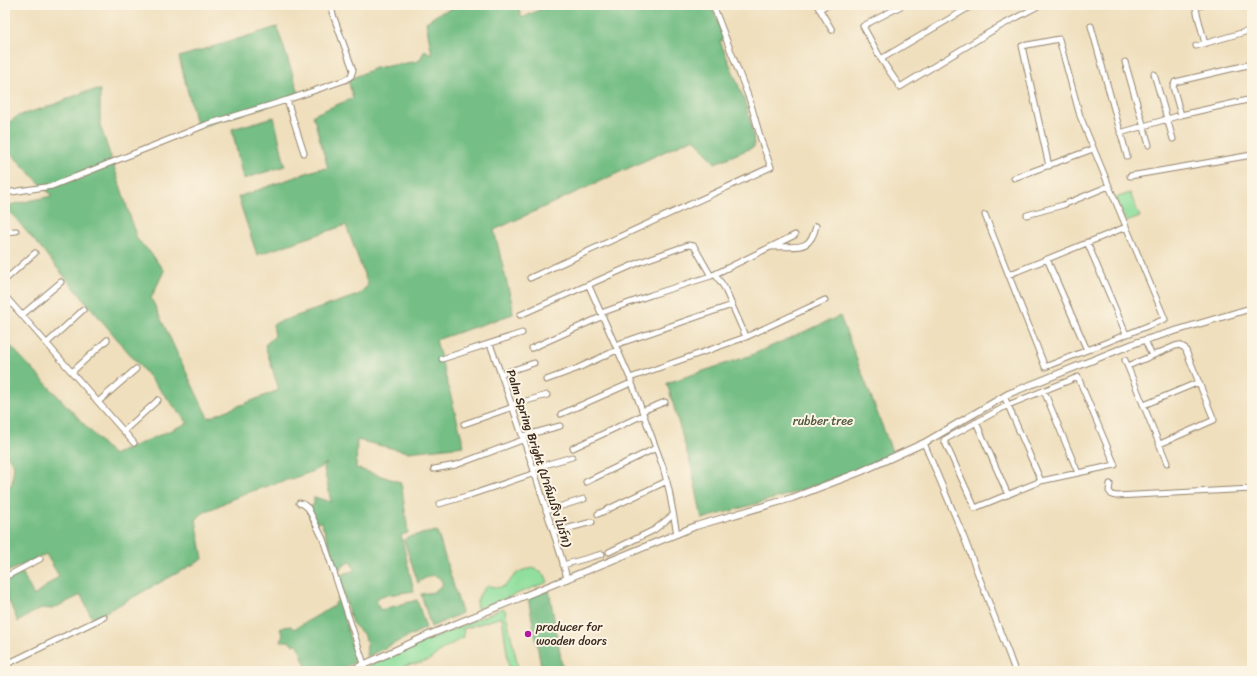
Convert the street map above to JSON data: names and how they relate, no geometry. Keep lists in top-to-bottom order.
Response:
{
  "streets": {
    "street": ["Palm Spring Bright (ปาล์มปริง ไบร์ท)"]
  },
  "parks": ["rubber tree"],
  "places": ["producer for wooden doors"]
}
